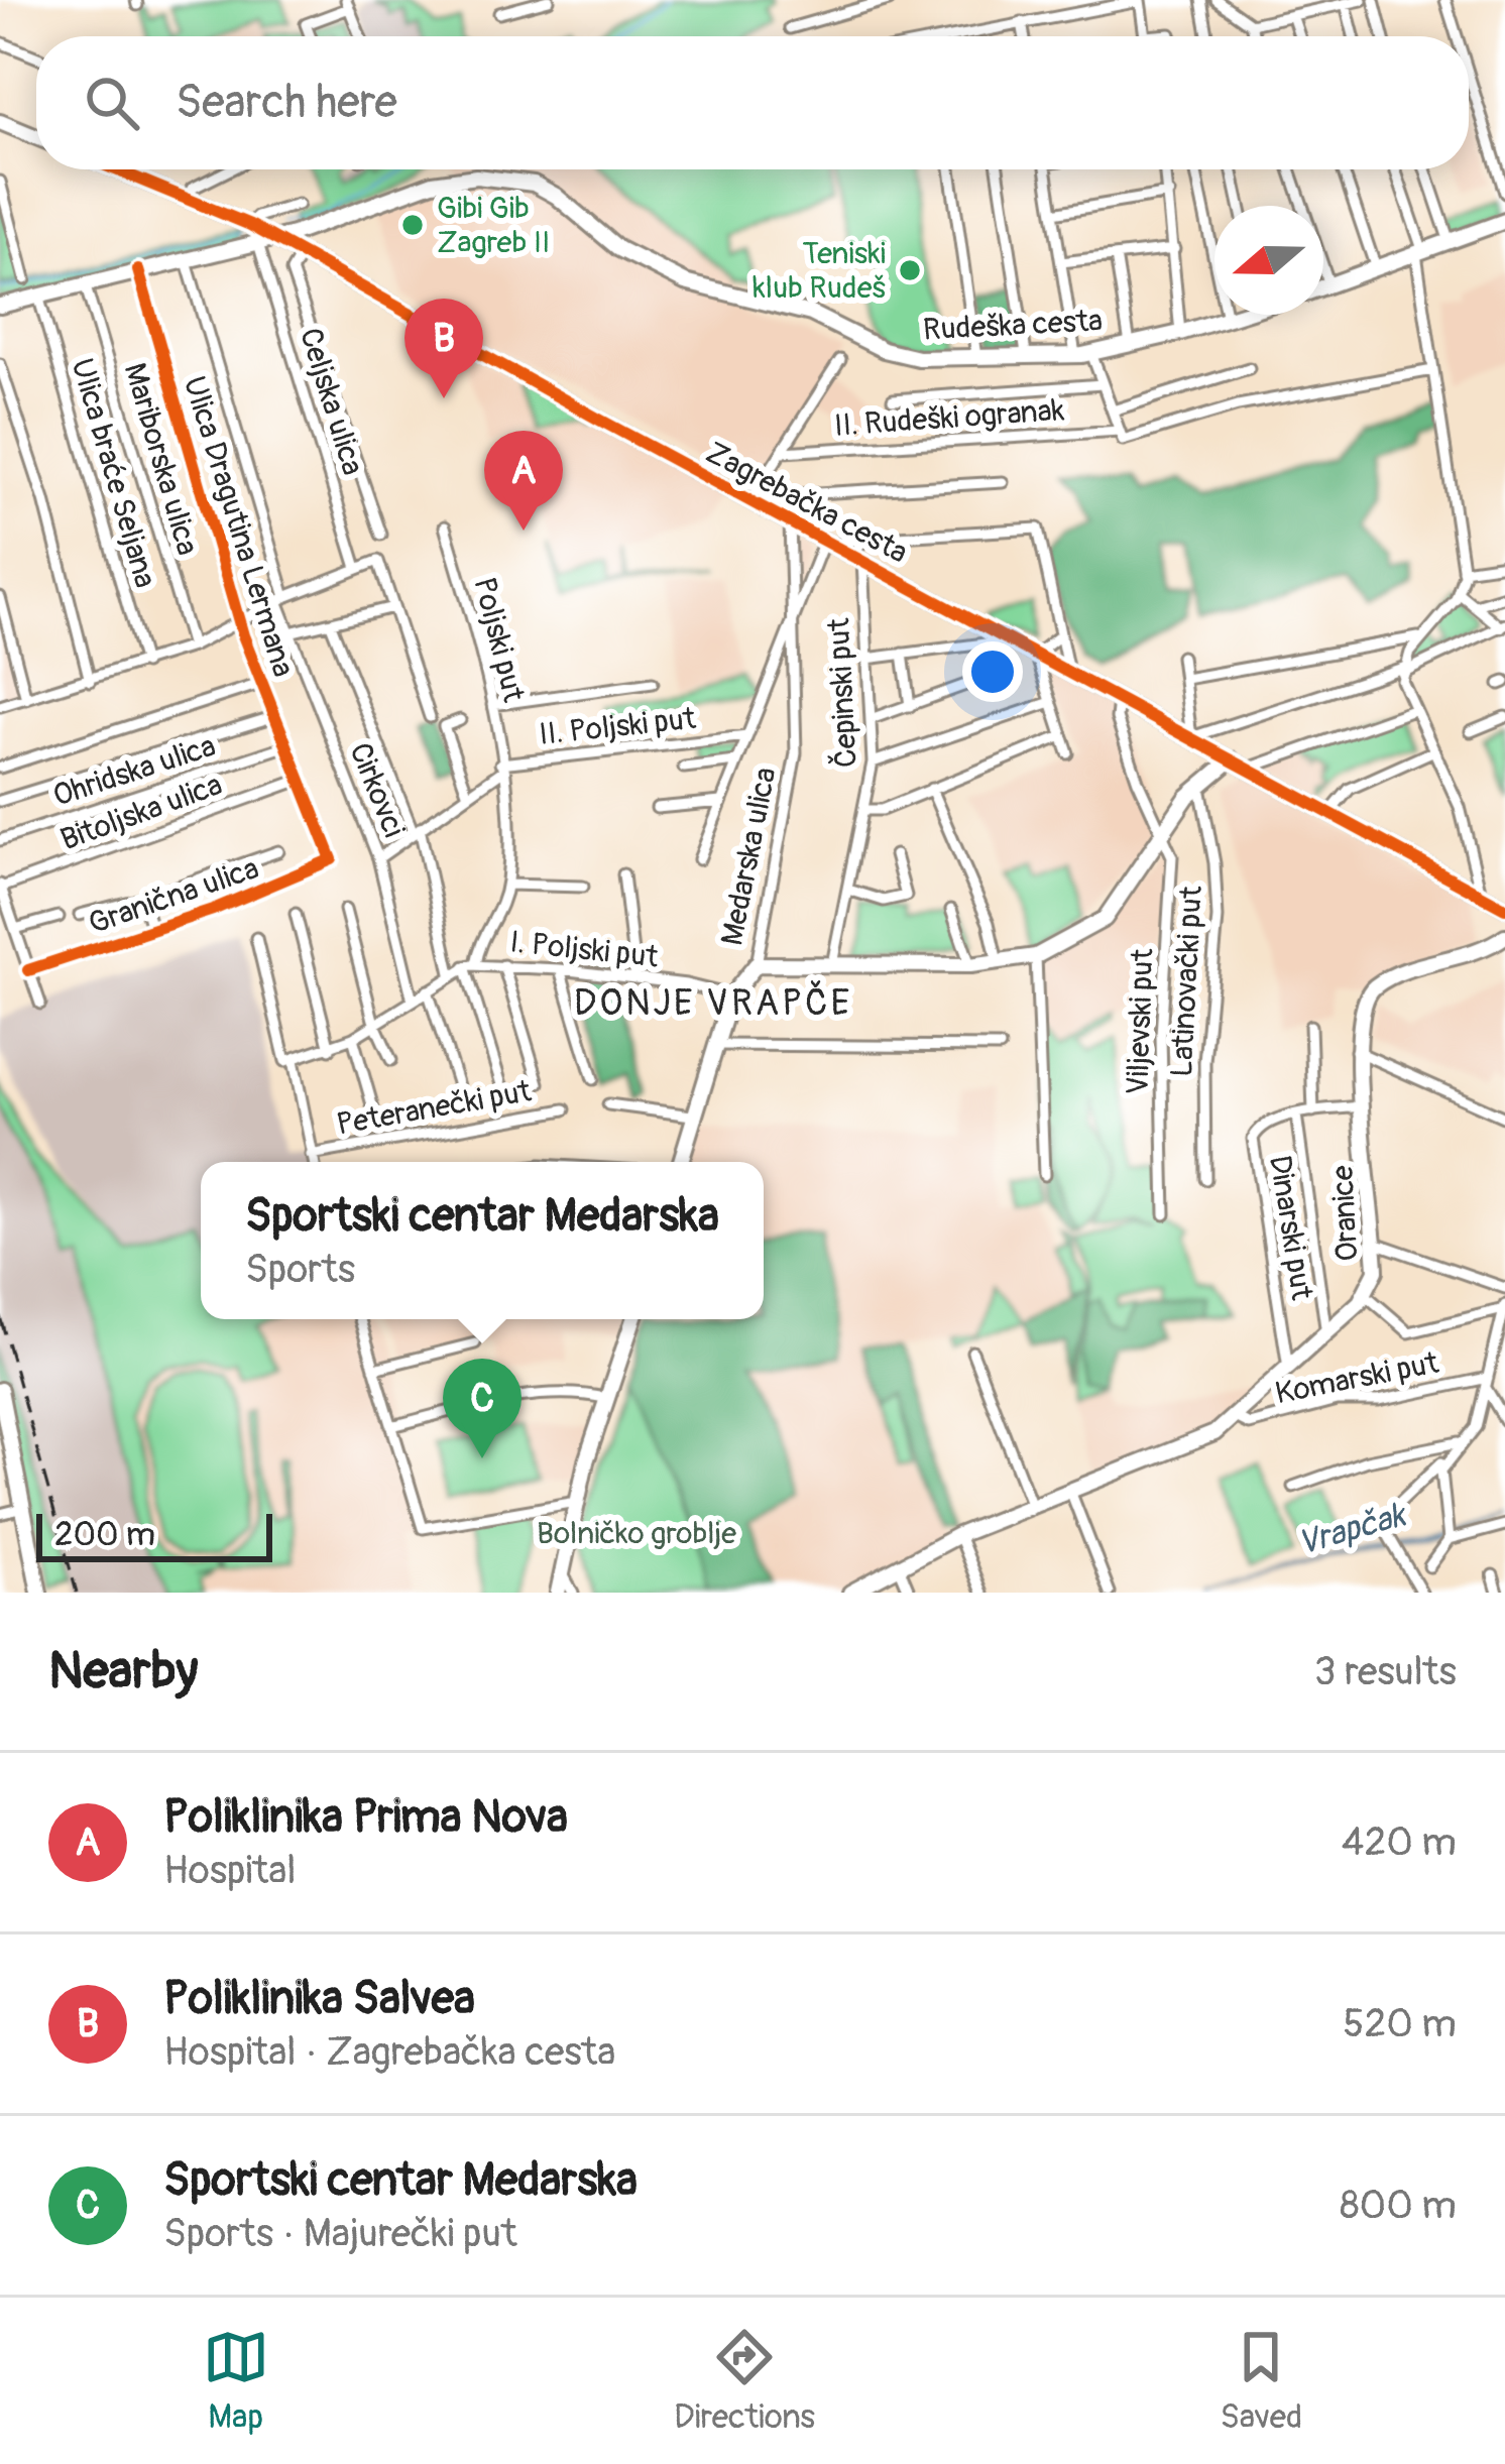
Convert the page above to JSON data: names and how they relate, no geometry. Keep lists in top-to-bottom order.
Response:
{
  "streets": {
    "street": [
      "Rudeška cesta",
      "Celjska ulica",
      "II. Rudeški ogranak",
      "Mariborska ulica",
      "Ulica braće Seljana",
      "Zagrebačka cesta",
      "Ulica Dragutina Lermana",
      "Poljski put",
      "Čepinski put",
      "II. Poljski put",
      "Ohridska ulica",
      "Cirkovci",
      "Bitoljska ulica",
      "Medarska ulica",
      "Granična ulica",
      "I. Poljski put",
      "Latinovački put",
      "Viljevski put",
      "Peteranečki put",
      "Oranice",
      "Dinarski put",
      "Komarski put"
    ]
  },
  "crossings": [
    ["Rudeška cesta", "Mariborska ulica"],
    ["Rudeška cesta", "Ulica braće Seljana"],
    ["Rudeška cesta", "Zagrebačka cesta"],
    ["Rudeška cesta", "Ulica Dragutina Lermana"],
    ["Rudeška cesta", "Cirkovci"],
    ["II. Rudeški ogranak", "Zagrebačka cesta"],
    ["Zagrebačka cesta", "Čepinski put"],
    ["Zagrebačka cesta", "Medarska ulica"],
    ["Ulica Dragutina Lermana", "Ohridska ulica"],
    ["Ulica Dragutina Lermana", "Bitoljska ulica"],
    ["Ulica Dragutina Lermana", "Granična ulica"],
    ["Poljski put", "II. Poljski put"],
    ["II. Poljski put", "Cirkovci"],
    ["II. Poljski put", "I. Poljski put"],
    ["Cirkovci", "I. Poljski put"],
    ["Medarska ulica", "I. Poljski put"],
    ["Oranice", "Dinarski put"],
    ["Oranice", "Komarski put"]
  ],
  "districts": ["DONJE VRAPČE"],
  "water": ["Vrapčak"],
  "parks": ["Bolničko groblje"],
  "places": ["Gibi Gib Zagreb II", "Teniski klub Rudeš"],
  "scale_bar": "200 m",
  "north": "left",
  "page": {
    "search": "Search here",
    "pins": ["B", "A", "C"],
    "popup": ["Sportski centar Medarska", "Sports"],
    "scale": "200 m",
    "heading": ["Nearby", "3 results"],
    "list": [
      {
        "mark": "A",
        "name": "Poliklinika Prima Nova",
        "note": "Hospital",
        "value": "420 m"
      },
      {
        "mark": "B",
        "name": "Poliklinika Salvea",
        "note": "Hospital · Zagrebačka cesta",
        "value": "520 m"
      },
      {
        "mark": "C",
        "name": "Sportski centar Medarska",
        "note": "Sports · Majurečki put",
        "value": "800 m"
      }
    ],
    "nav": ["Map", "Directions", "Saved"]
  }
}
